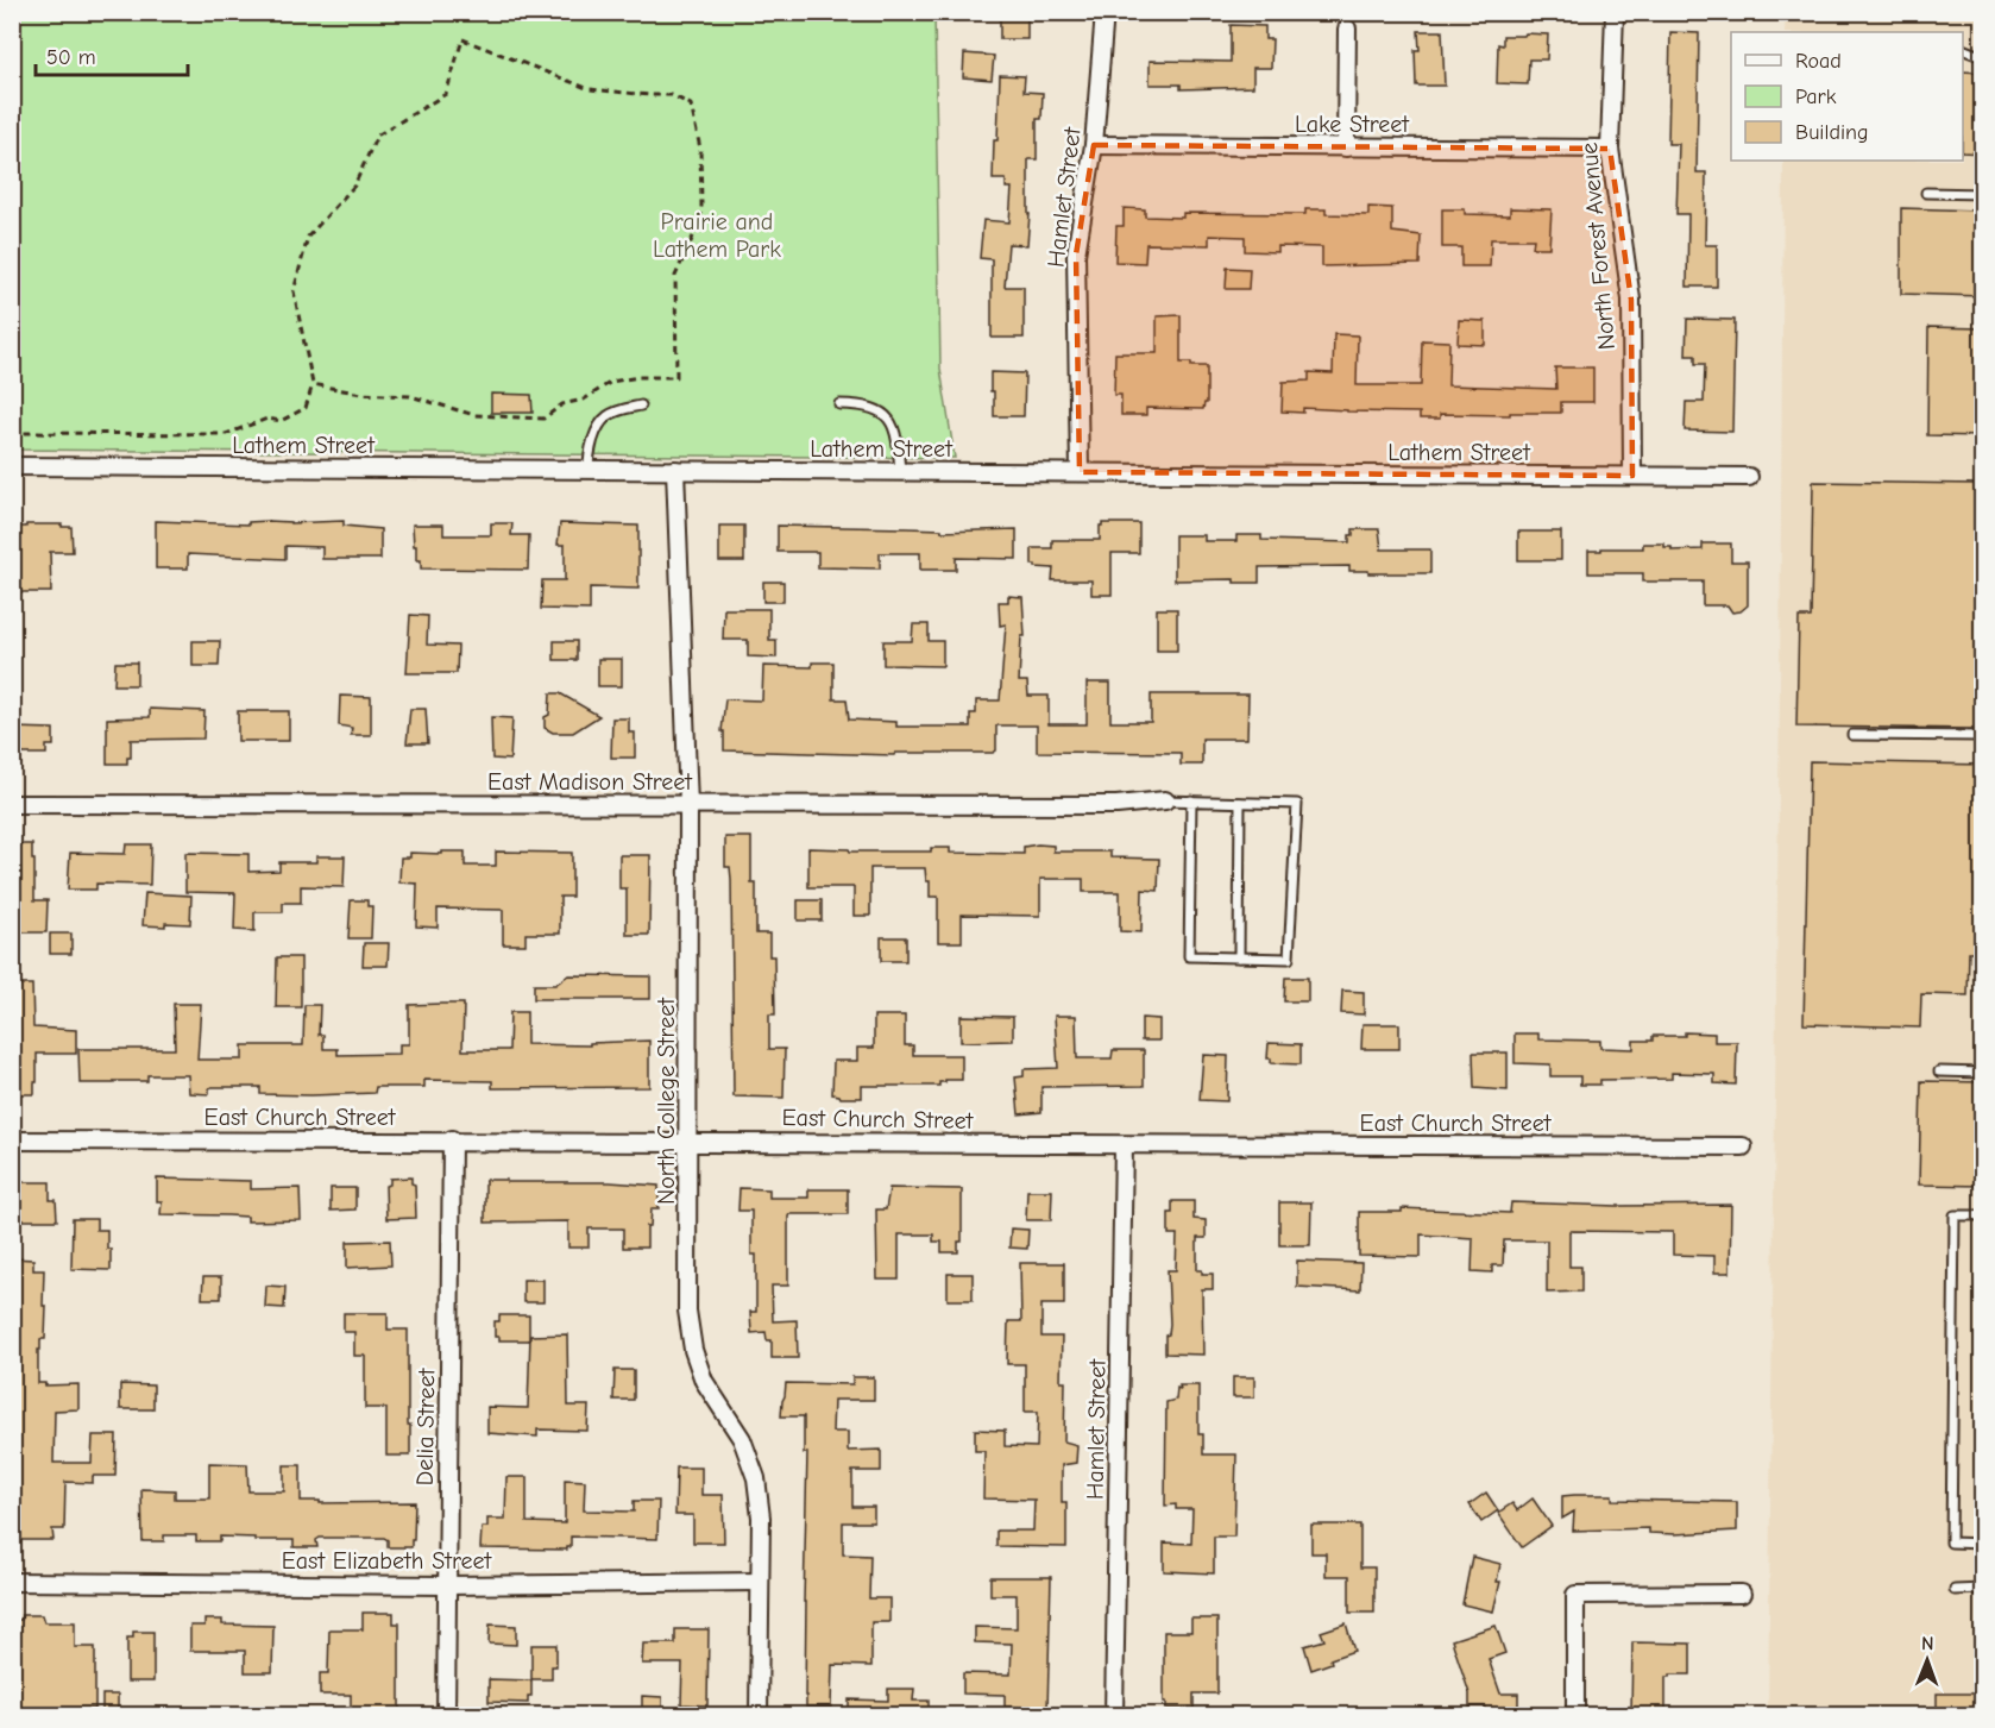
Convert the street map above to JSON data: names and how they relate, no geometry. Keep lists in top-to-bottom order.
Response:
{
  "streets": {
    "street": [
      "Lake Street",
      "Hamlet Street",
      "North Forest Avenue",
      "Lathem Street",
      "East Madison Street",
      "North College Street",
      "East Church Street",
      "Delia Street",
      "East Elizabeth Street"
    ]
  },
  "crossings": [
    ["Lake Street", "Hamlet Street"],
    ["Lake Street", "North Forest Avenue"],
    ["Hamlet Street", "Lathem Street"],
    ["Hamlet Street", "East Church Street"],
    ["North Forest Avenue", "Lathem Street"],
    ["Lathem Street", "North College Street"],
    ["East Madison Street", "North College Street"],
    ["North College Street", "East Church Street"],
    ["North College Street", "East Elizabeth Street"],
    ["East Church Street", "Delia Street"],
    ["Delia Street", "East Elizabeth Street"]
  ],
  "parks": ["Prairie and Lathem Park"],
  "legend": ["Road", "Park", "Building"],
  "scale_bar": "50 m",
  "north": "top"
}
